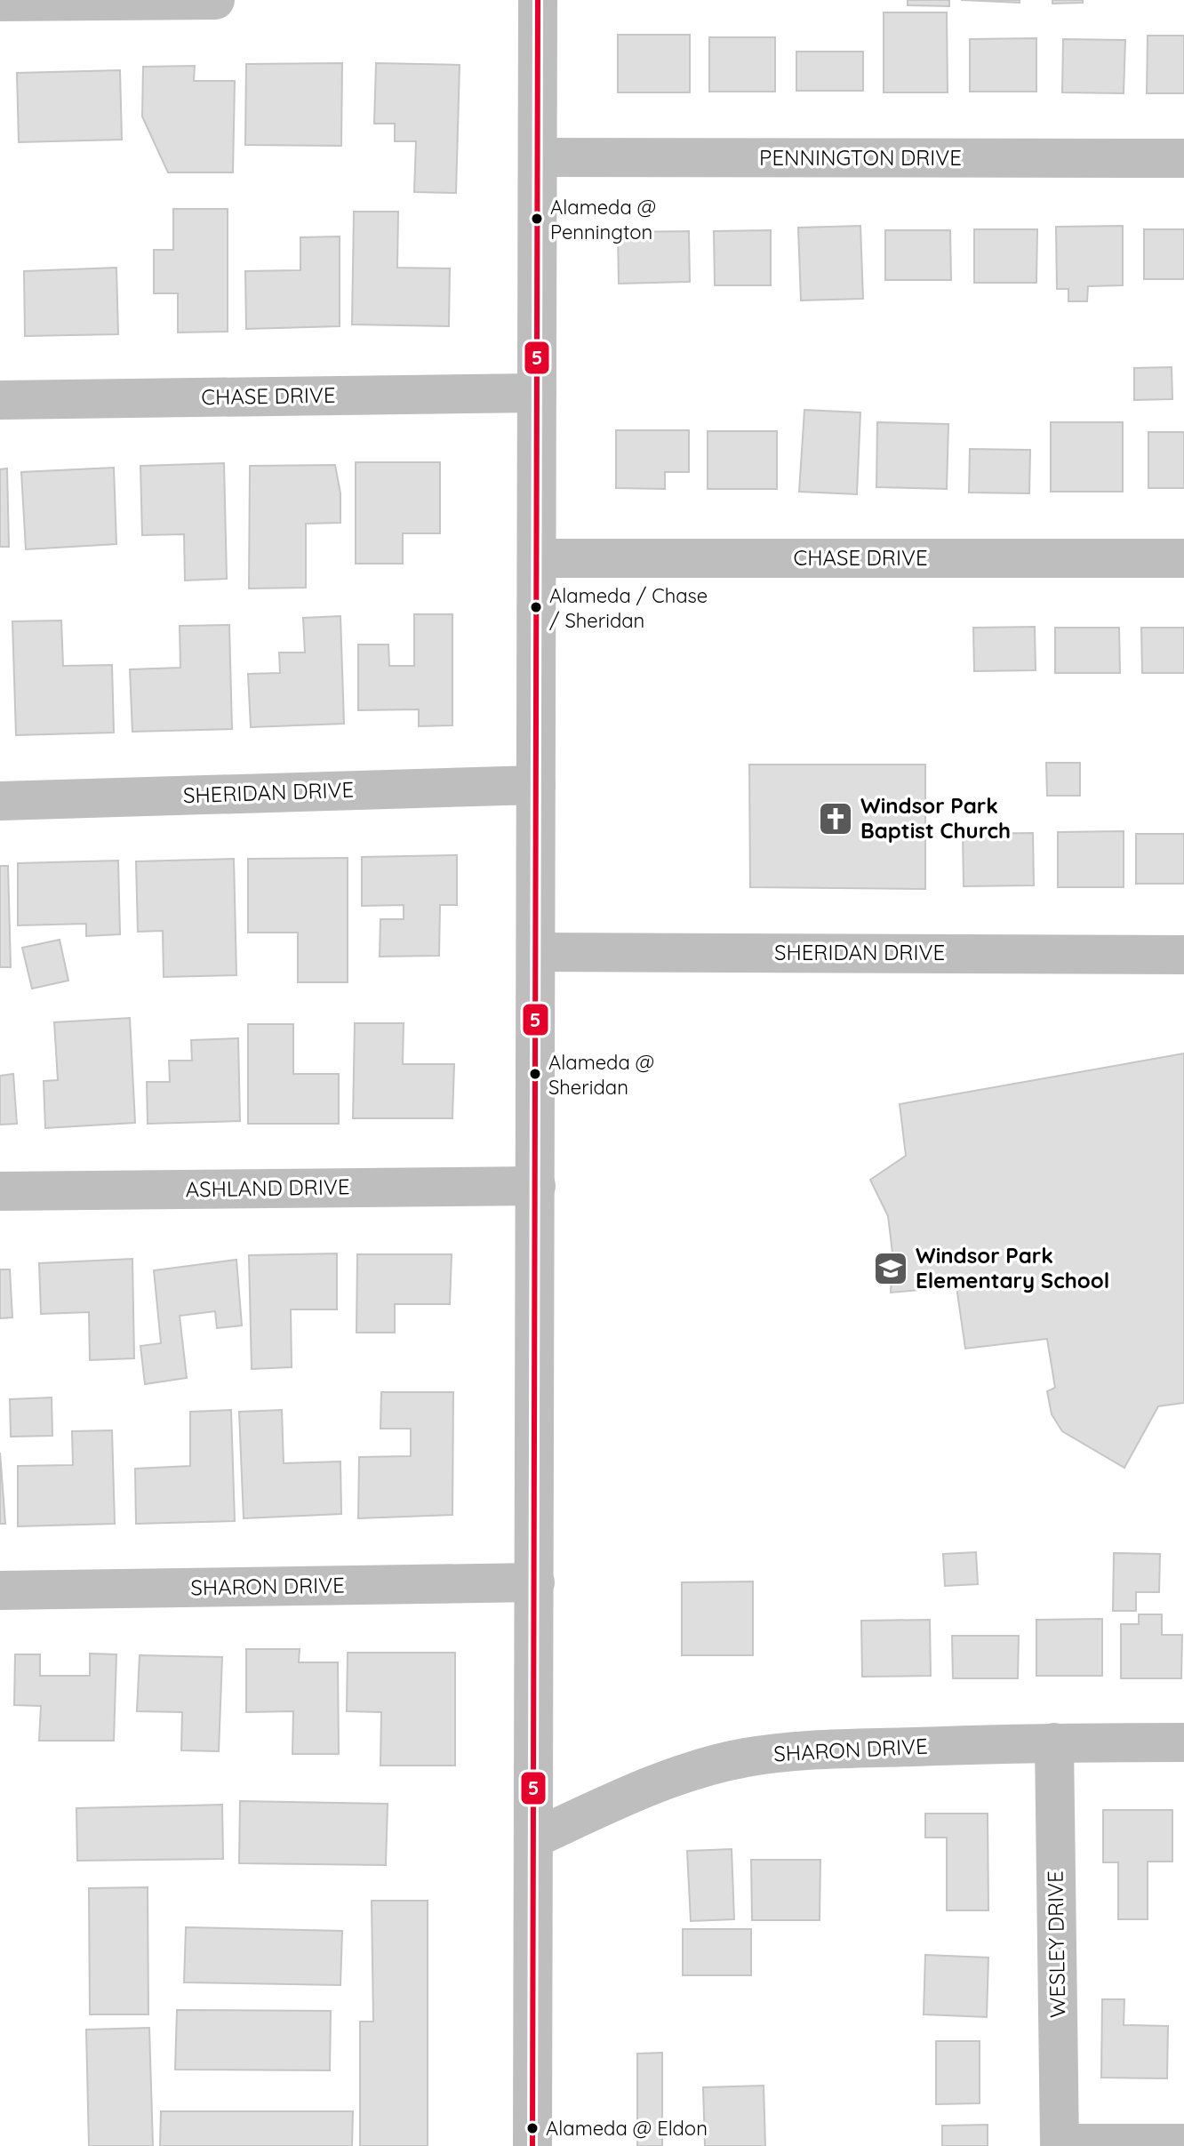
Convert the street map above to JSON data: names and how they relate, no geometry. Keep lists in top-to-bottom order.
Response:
{
  "streets": {
    "street": [
      "PENNINGTON DRIVE",
      "CHASE DRIVE",
      "SHERIDAN DRIVE",
      "ASHLAND DRIVE",
      "SHARON DRIVE",
      "WESLEY DRIVE"
    ]
  },
  "crossings": [
    ["SHARON DRIVE", "WESLEY DRIVE"]
  ],
  "places": {
    "other": [
      "Alameda @ Pennington",
      "Alameda / Chase / Sheridan",
      "Alameda @ Sheridan",
      "Alameda @ Eldon"
    ],
    "church": ["Windsor Park Baptist Church"],
    "school or university": ["Windsor Park Elementary School"]
  },
  "lines": ["transit line 5"]
}
